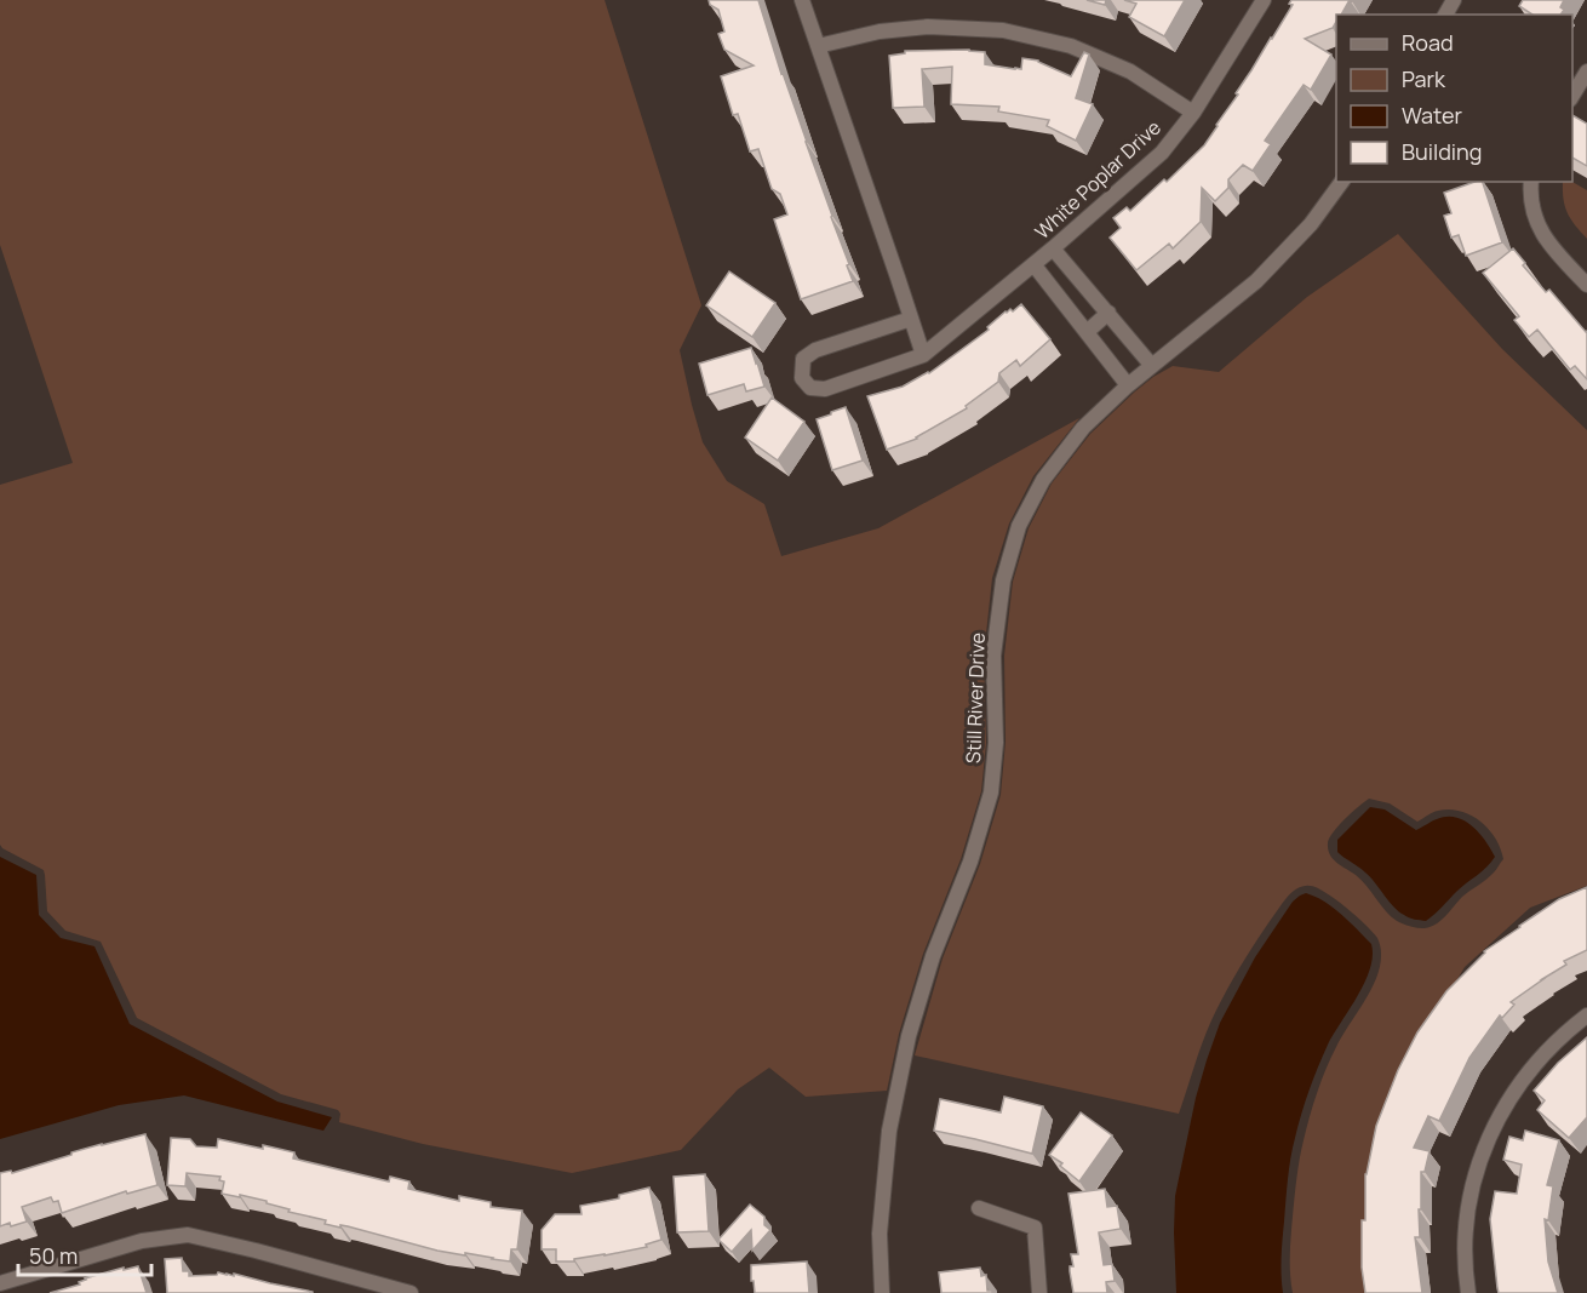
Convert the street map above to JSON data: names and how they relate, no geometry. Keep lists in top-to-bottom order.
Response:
{
  "streets": {
    "street": ["White Poplar Drive", "Still River Drive"]
  },
  "legend": [
    "Road",
    "Park",
    "Water",
    "Building"
  ],
  "scale_bar": "50 m"
}
